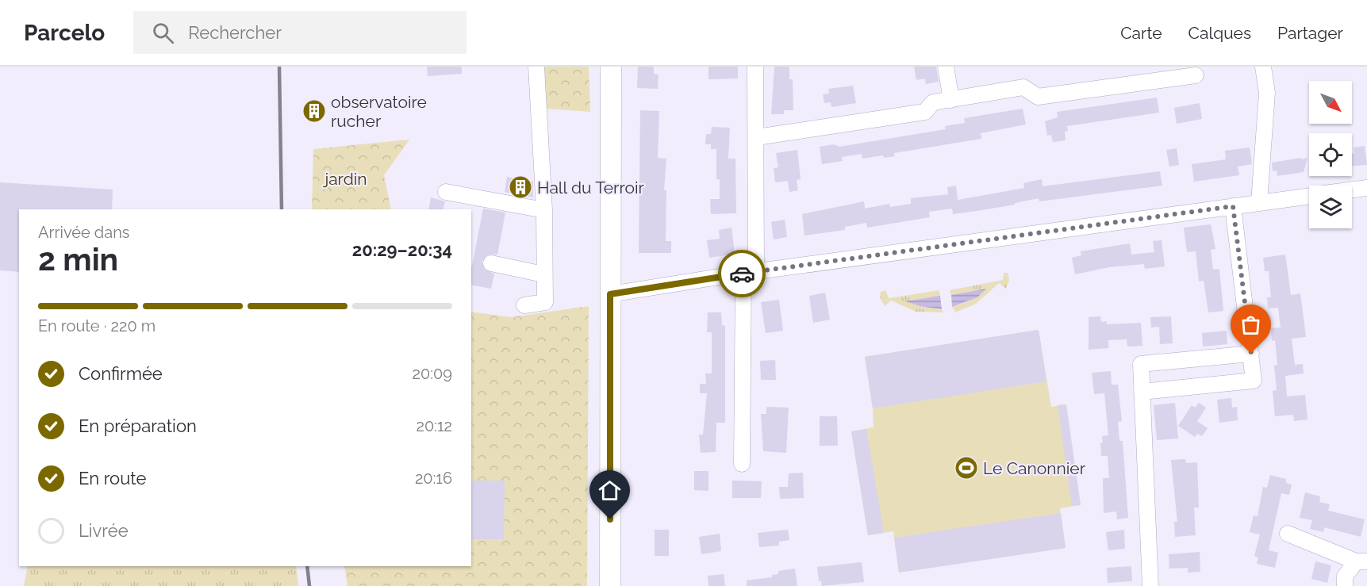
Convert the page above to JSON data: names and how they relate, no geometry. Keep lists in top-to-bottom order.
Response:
{
  "parks": ["jardin"],
  "places": {
    "building": ["observatoire rucher", "Hall du Terroir"],
    "sports": ["Le Canonnier"]
  },
  "north": "bottom right",
  "page": {
    "header": "Parcelo",
    "search": "Rechercher",
    "nav": ["Carte", "Calques", "Partager"],
    "heading": ["2 min", "Arrivée dans", "20:29–20:34"],
    "bar": "En route · 220 m",
    "list": [
      ["Confirmée", "20:09"],
      ["En préparation", "20:12"],
      ["En route", "20:16"],
      "Livrée"
    ]
  }
}
